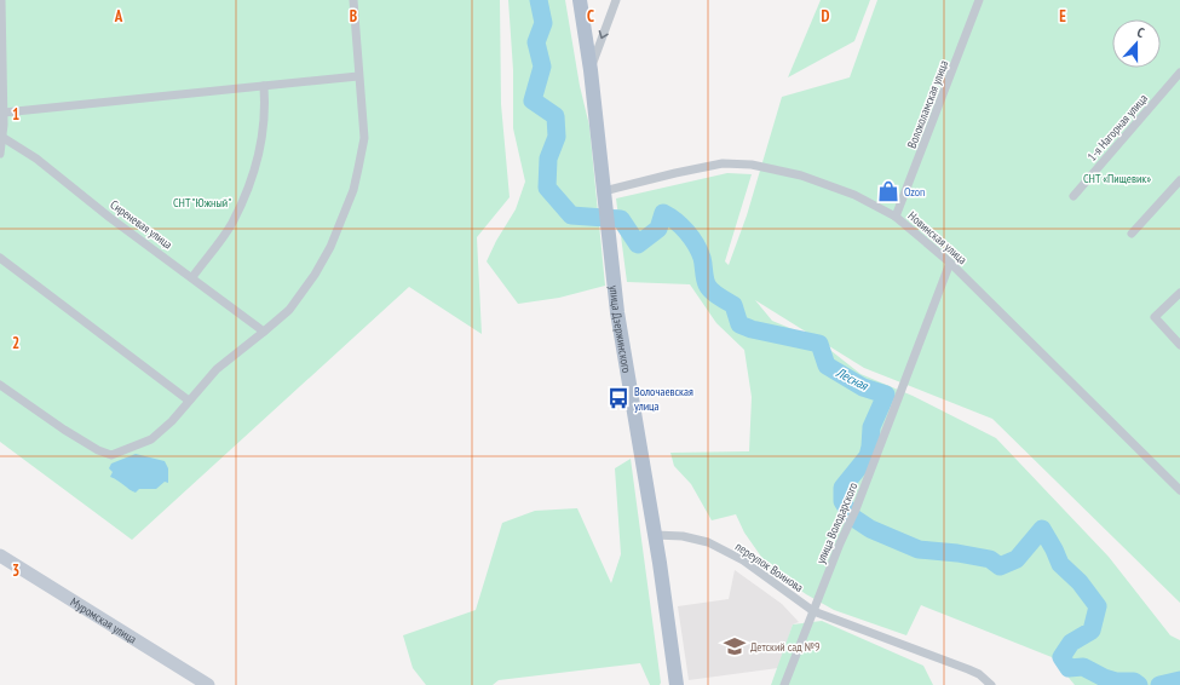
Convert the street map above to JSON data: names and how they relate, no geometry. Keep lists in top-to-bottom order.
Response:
{
  "streets": {
    "main road": ["улица Дзержинского", "Муромская улица"],
    "street": [
      "Волоколамская улица",
      "1-я Нагорная улица",
      "Сиреневая улица",
      "Новинская улица",
      "улица Володарского",
      "переулок Воинова"
    ]
  },
  "crossings": [
    ["Волоколамская улица", "Новинская улица"],
    ["Новинская улица", "улица Дзержинского"],
    ["Новинская улица", "улица Володарского"],
    ["улица Дзержинского", "переулок Воинова"],
    ["улица Володарского", "переулок Воинова"]
  ],
  "water": ["Лесная"],
  "parks": ["СНТ «Пищевик»", "СНТ \"Южный\""],
  "places": {
    "shop": ["Ozon"],
    "bus stop": ["Волочаевская улица"],
    "school or university": ["Детский сад №9"]
  },
  "north": "top",
  "grid": {
    "columns": [
      "A",
      "B",
      "C",
      "D",
      "E"
    ],
    "rows": ["1", "2", "3"]
  }
}
